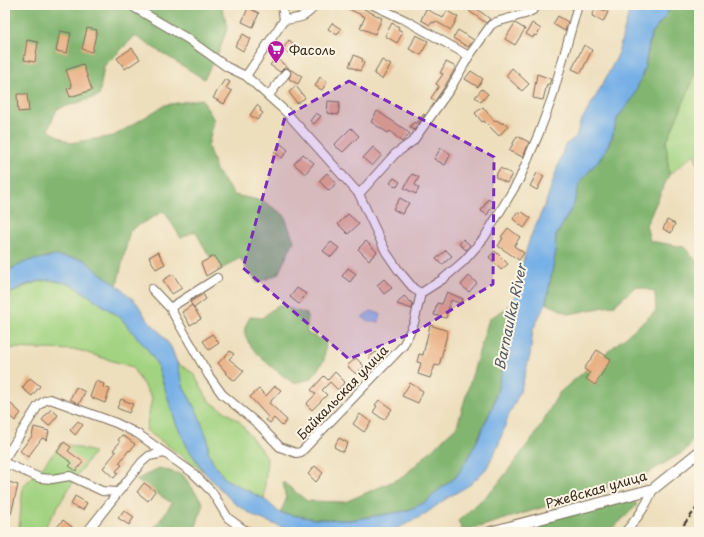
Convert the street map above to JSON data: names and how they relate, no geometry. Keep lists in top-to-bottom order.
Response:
{
  "streets": {
    "main road": ["Ржевская улица"],
    "street": ["Байкальская улица"]
  },
  "water": ["Barnaulka River"],
  "places": {
    "supermarket": ["Фасоль"]
  }
}
